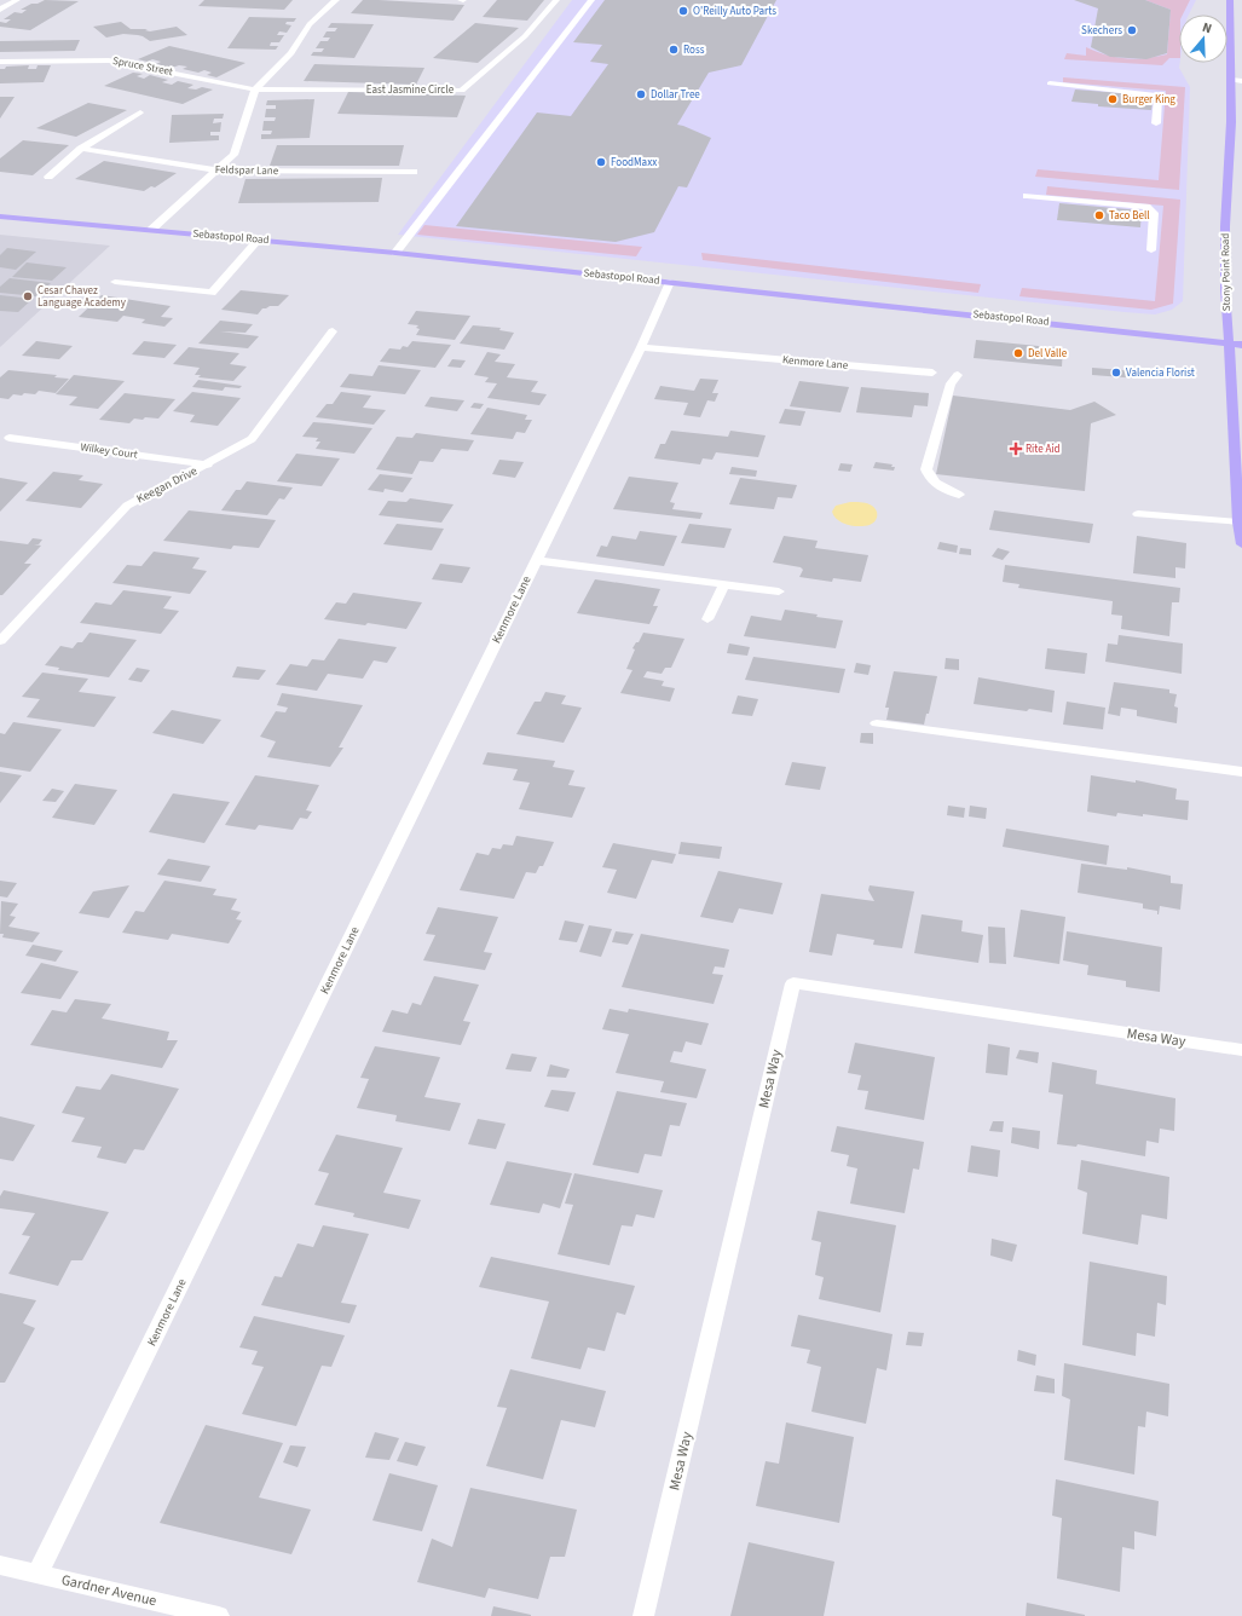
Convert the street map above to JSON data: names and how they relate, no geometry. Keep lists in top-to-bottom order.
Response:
{
  "streets": {
    "main road": ["Sebastopol Road", "Stony Point Road"],
    "street": [
      "Spruce Street",
      "East Jasmine Circle",
      "Feldspar Lane",
      "Kenmore Lane",
      "Wilkey Court",
      "Keegan Drive",
      "Mesa Way",
      "Gardner Avenue"
    ]
  },
  "crossings": [
    ["Spruce Street", "East Jasmine Circle"],
    ["Sebastopol Road", "Stony Point Road"],
    ["Sebastopol Road", "Kenmore Lane"],
    ["Kenmore Lane", "Gardner Avenue"],
    ["Wilkey Court", "Keegan Drive"]
  ],
  "places": {
    "other": [
      "O'Reilly Auto Parts",
      "Skechers",
      "Ross",
      "Dollar Tree",
      "Burger King",
      "FoodMaxx",
      "Taco Bell",
      "Cesar Chavez Language Academy",
      "Del Valle",
      "Valencia Florist"
    ],
    "health": ["Rite Aid"]
  },
  "north": "top"
}
